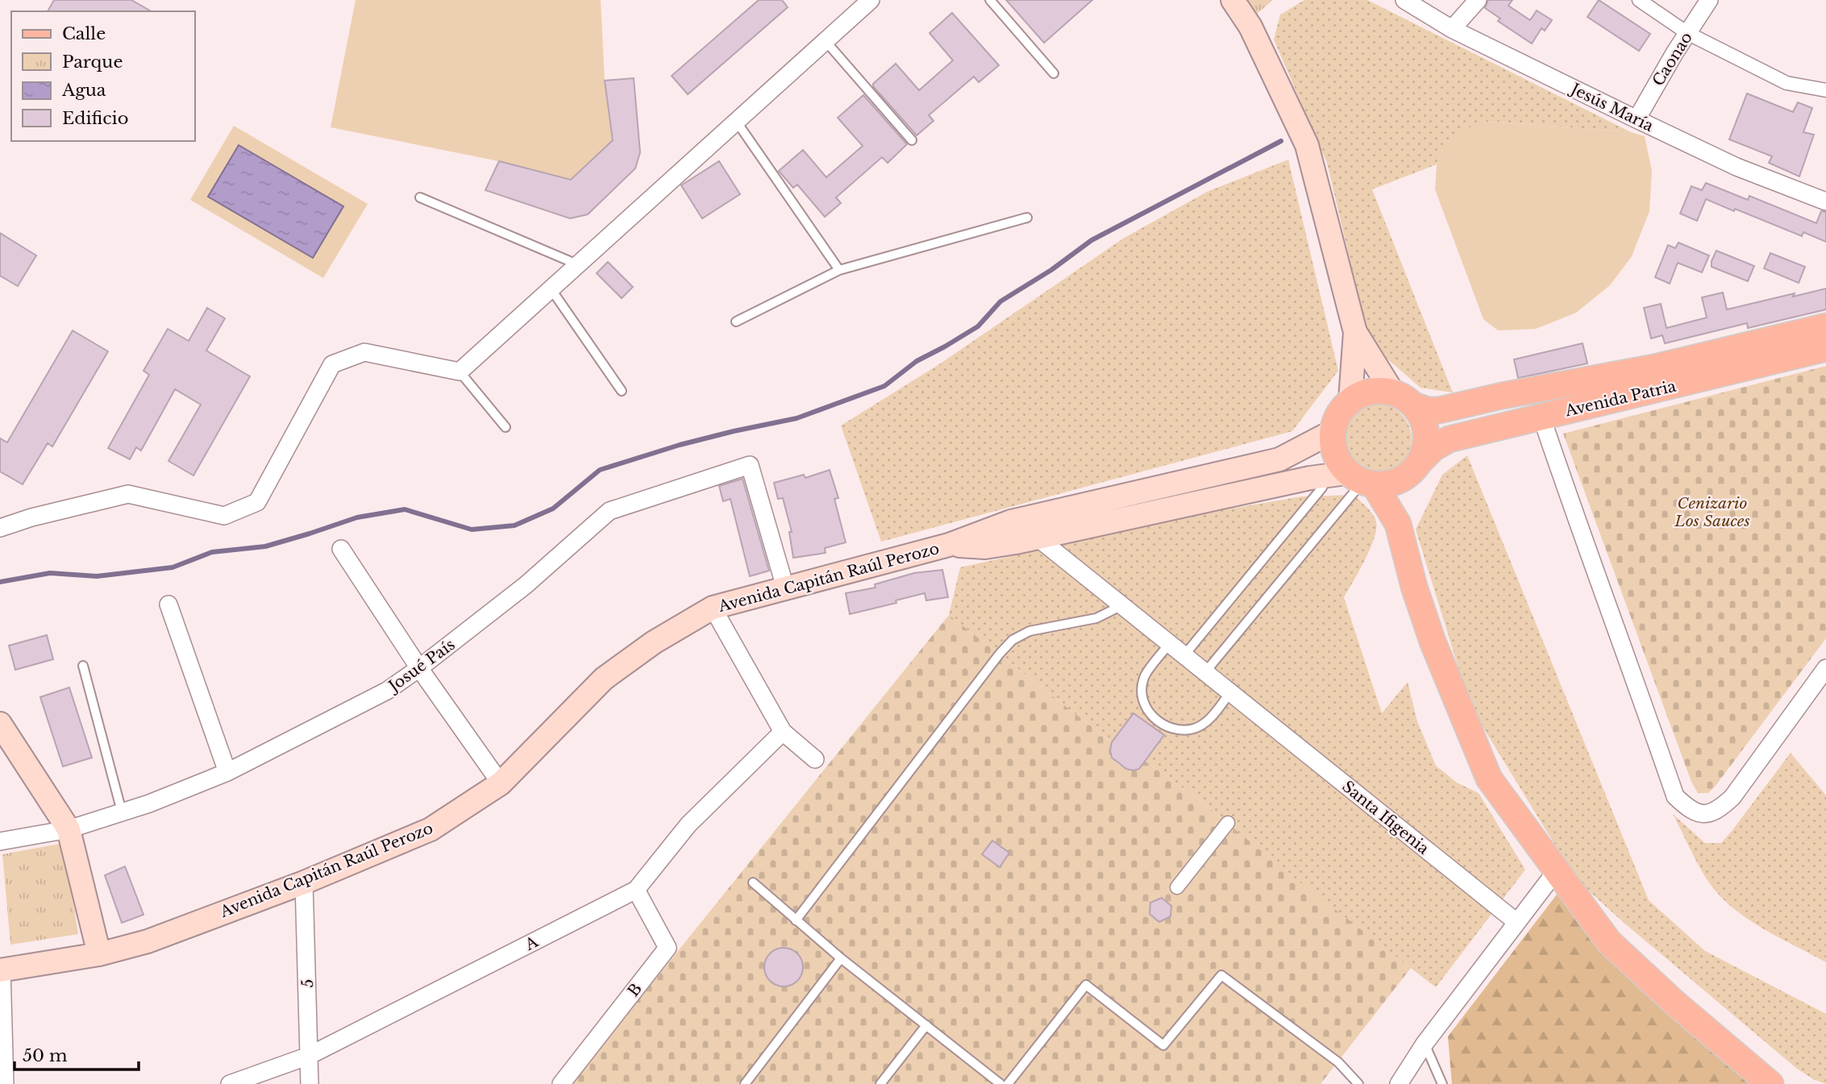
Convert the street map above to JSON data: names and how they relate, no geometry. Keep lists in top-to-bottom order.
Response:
{
  "streets": {
    "main road": ["Avenida Patria", "Avenida Capitán Raúl Perozo"],
    "street": [
      "Caonao",
      "Jesús María",
      "Josué País",
      "Santa Ifigenia",
      "A",
      "5",
      "B"
    ]
  },
  "crossings": [
    ["Caonao", "Jesús María"],
    ["Avenida Patria", "Avenida Capitán Raúl Perozo"],
    ["Avenida Capitán Raúl Perozo", "Josué País"],
    ["Avenida Capitán Raúl Perozo", "Santa Ifigenia"],
    ["Avenida Capitán Raúl Perozo", "5"],
    ["A", "5"],
    ["A", "B"]
  ],
  "parks": ["Cenizario Los Sauces"],
  "legend": [
    "Calle",
    "Parque",
    "Agua",
    "Edificio"
  ],
  "scale_bar": "50 m"
}
